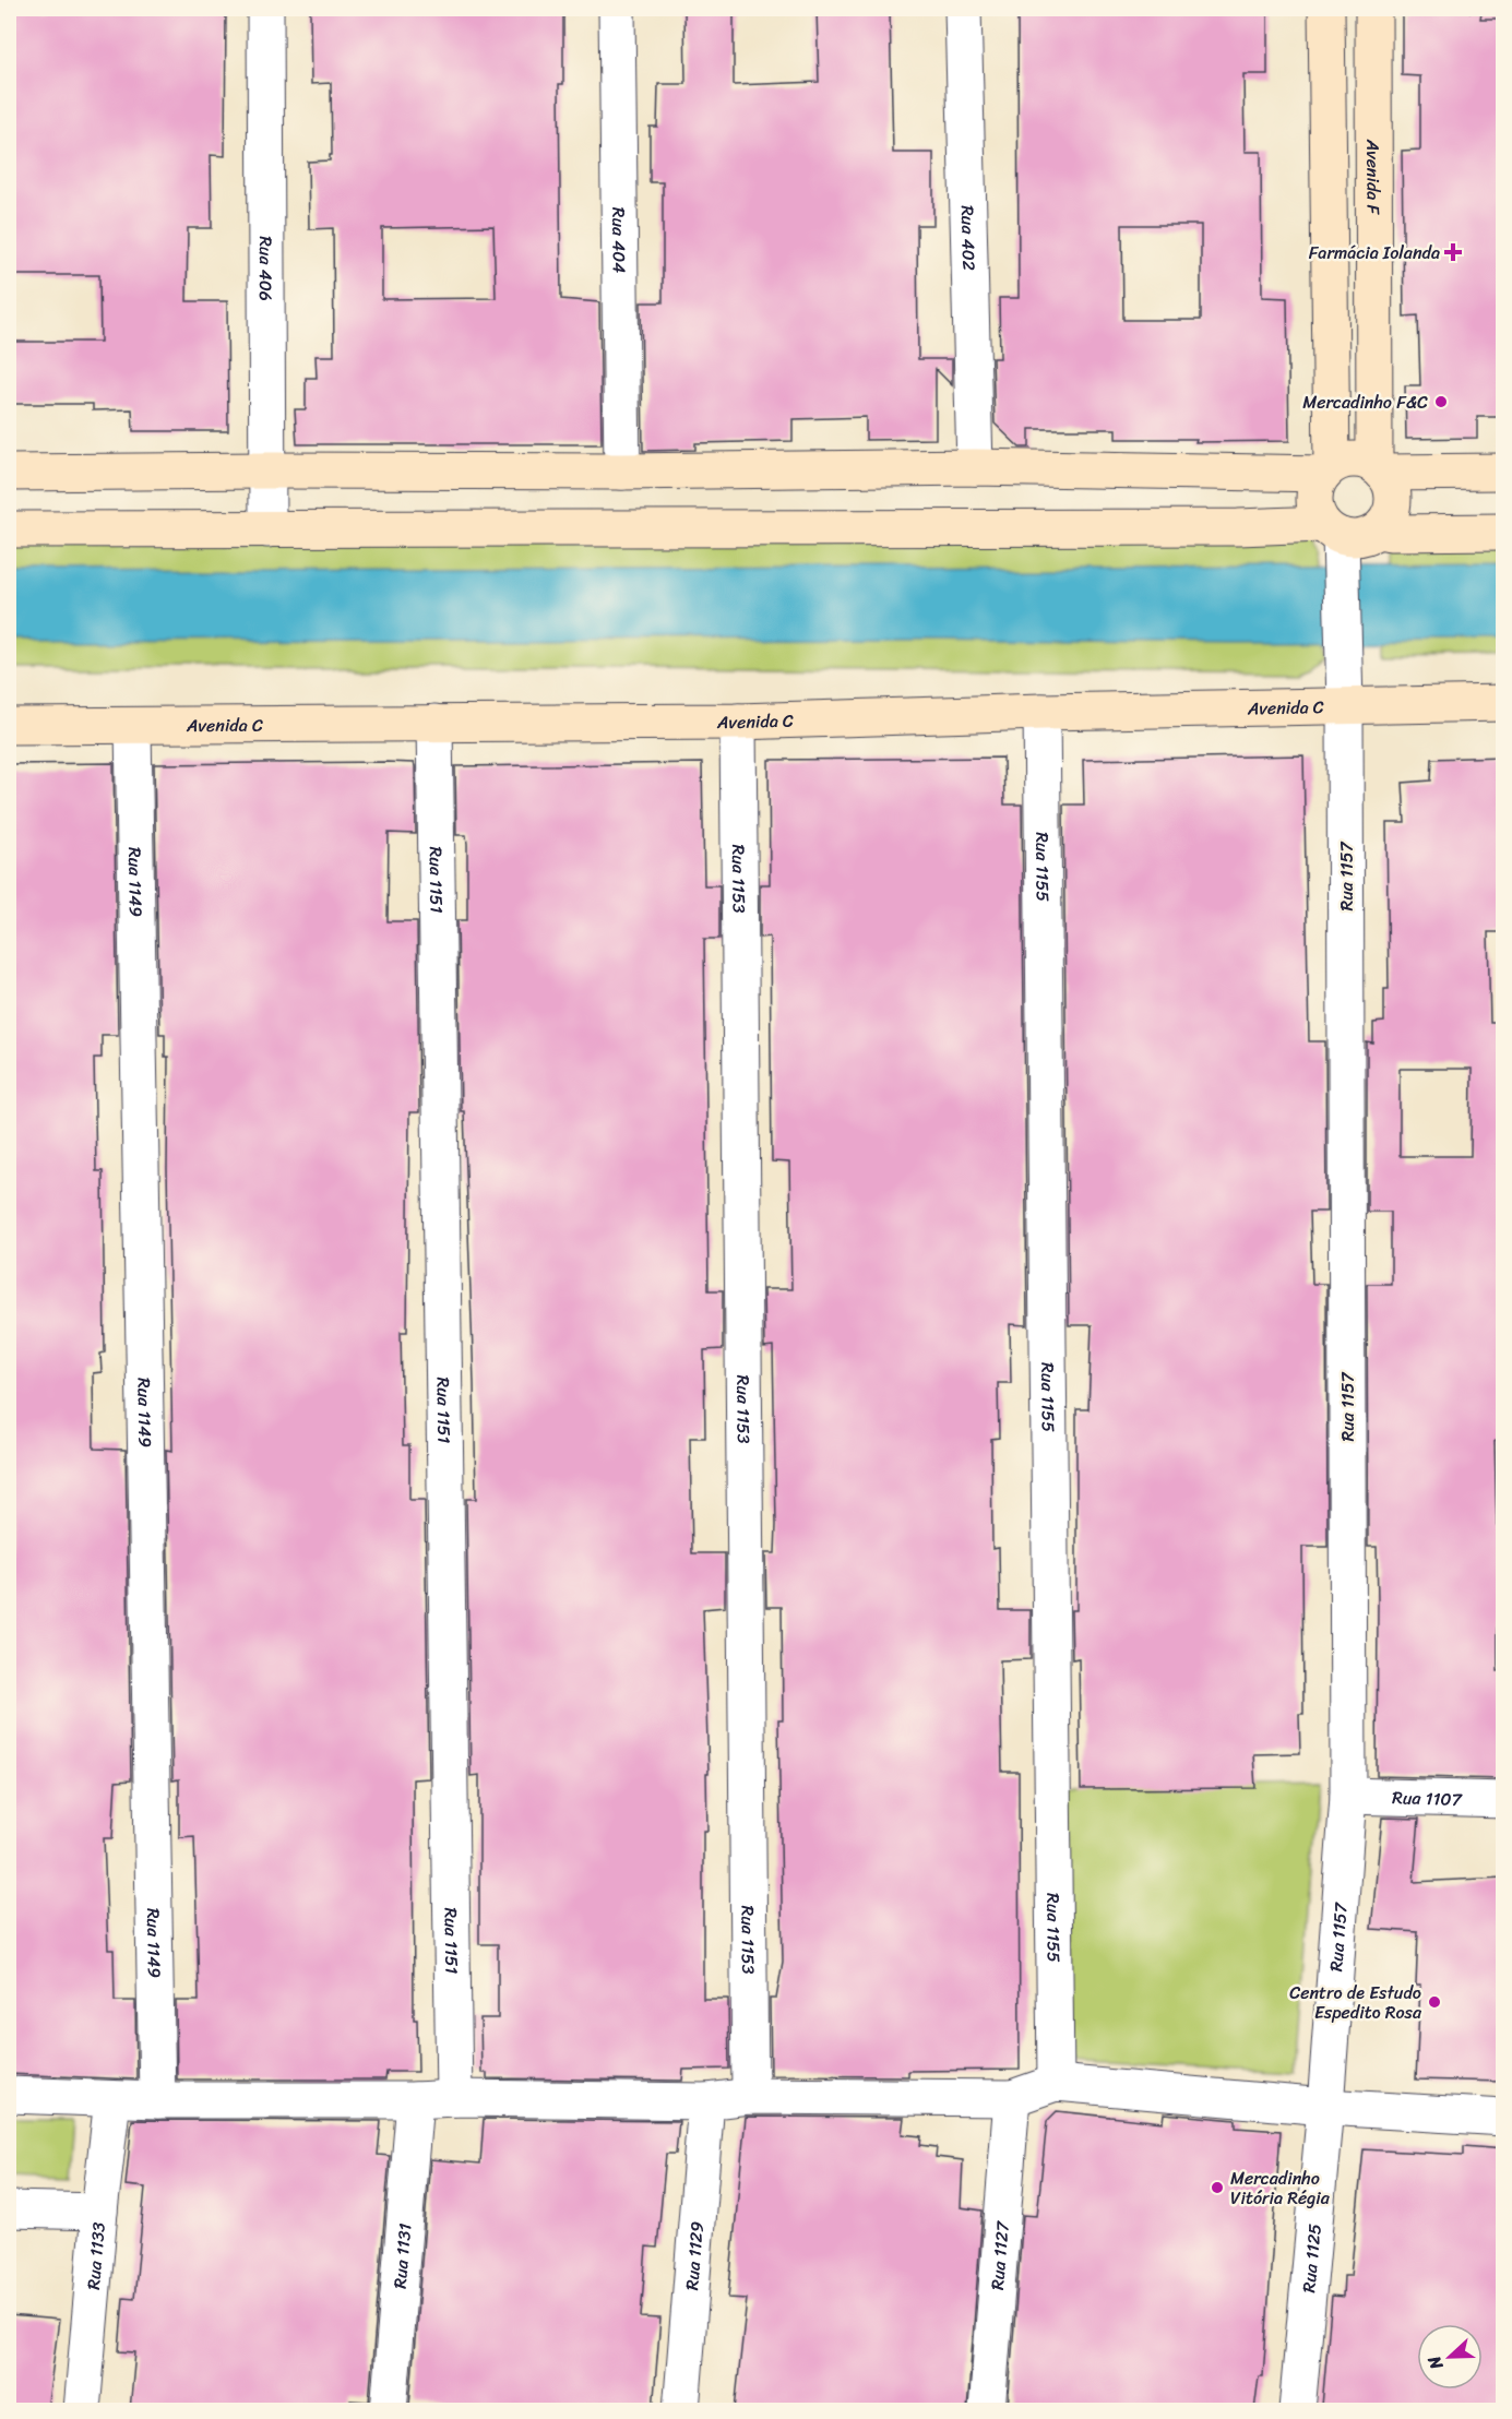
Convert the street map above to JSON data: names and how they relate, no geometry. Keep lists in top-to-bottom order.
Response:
{
  "streets": {
    "street": [
      "Avenida F",
      "Rua 402",
      "Rua 404",
      "Rua 406",
      "Avenida C",
      "Rua 1155",
      "Rua 1157",
      "Rua 1153",
      "Rua 1151",
      "Rua 1149",
      "Rua 1107",
      "Rua 1133",
      "Rua 1127",
      "Rua 1131",
      "Rua 1129",
      "Rua 1125"
    ]
  },
  "crossings": [
    ["Avenida F", "Rua 1157"],
    ["Avenida C", "Rua 1155"],
    ["Avenida C", "Rua 1157"],
    ["Avenida C", "Rua 1153"],
    ["Avenida C", "Rua 1151"],
    ["Avenida C", "Rua 1149"],
    ["Rua 1157", "Rua 1107"],
    ["Rua 1157", "Rua 1125"]
  ],
  "places": {
    "health": ["Farmácia Iolanda"],
    "other": ["Mercadinho F&C", "Centro de Estudo Espedito Rosa", "Mercadinho Vitória Régia"]
  },
  "north": "left"
}
